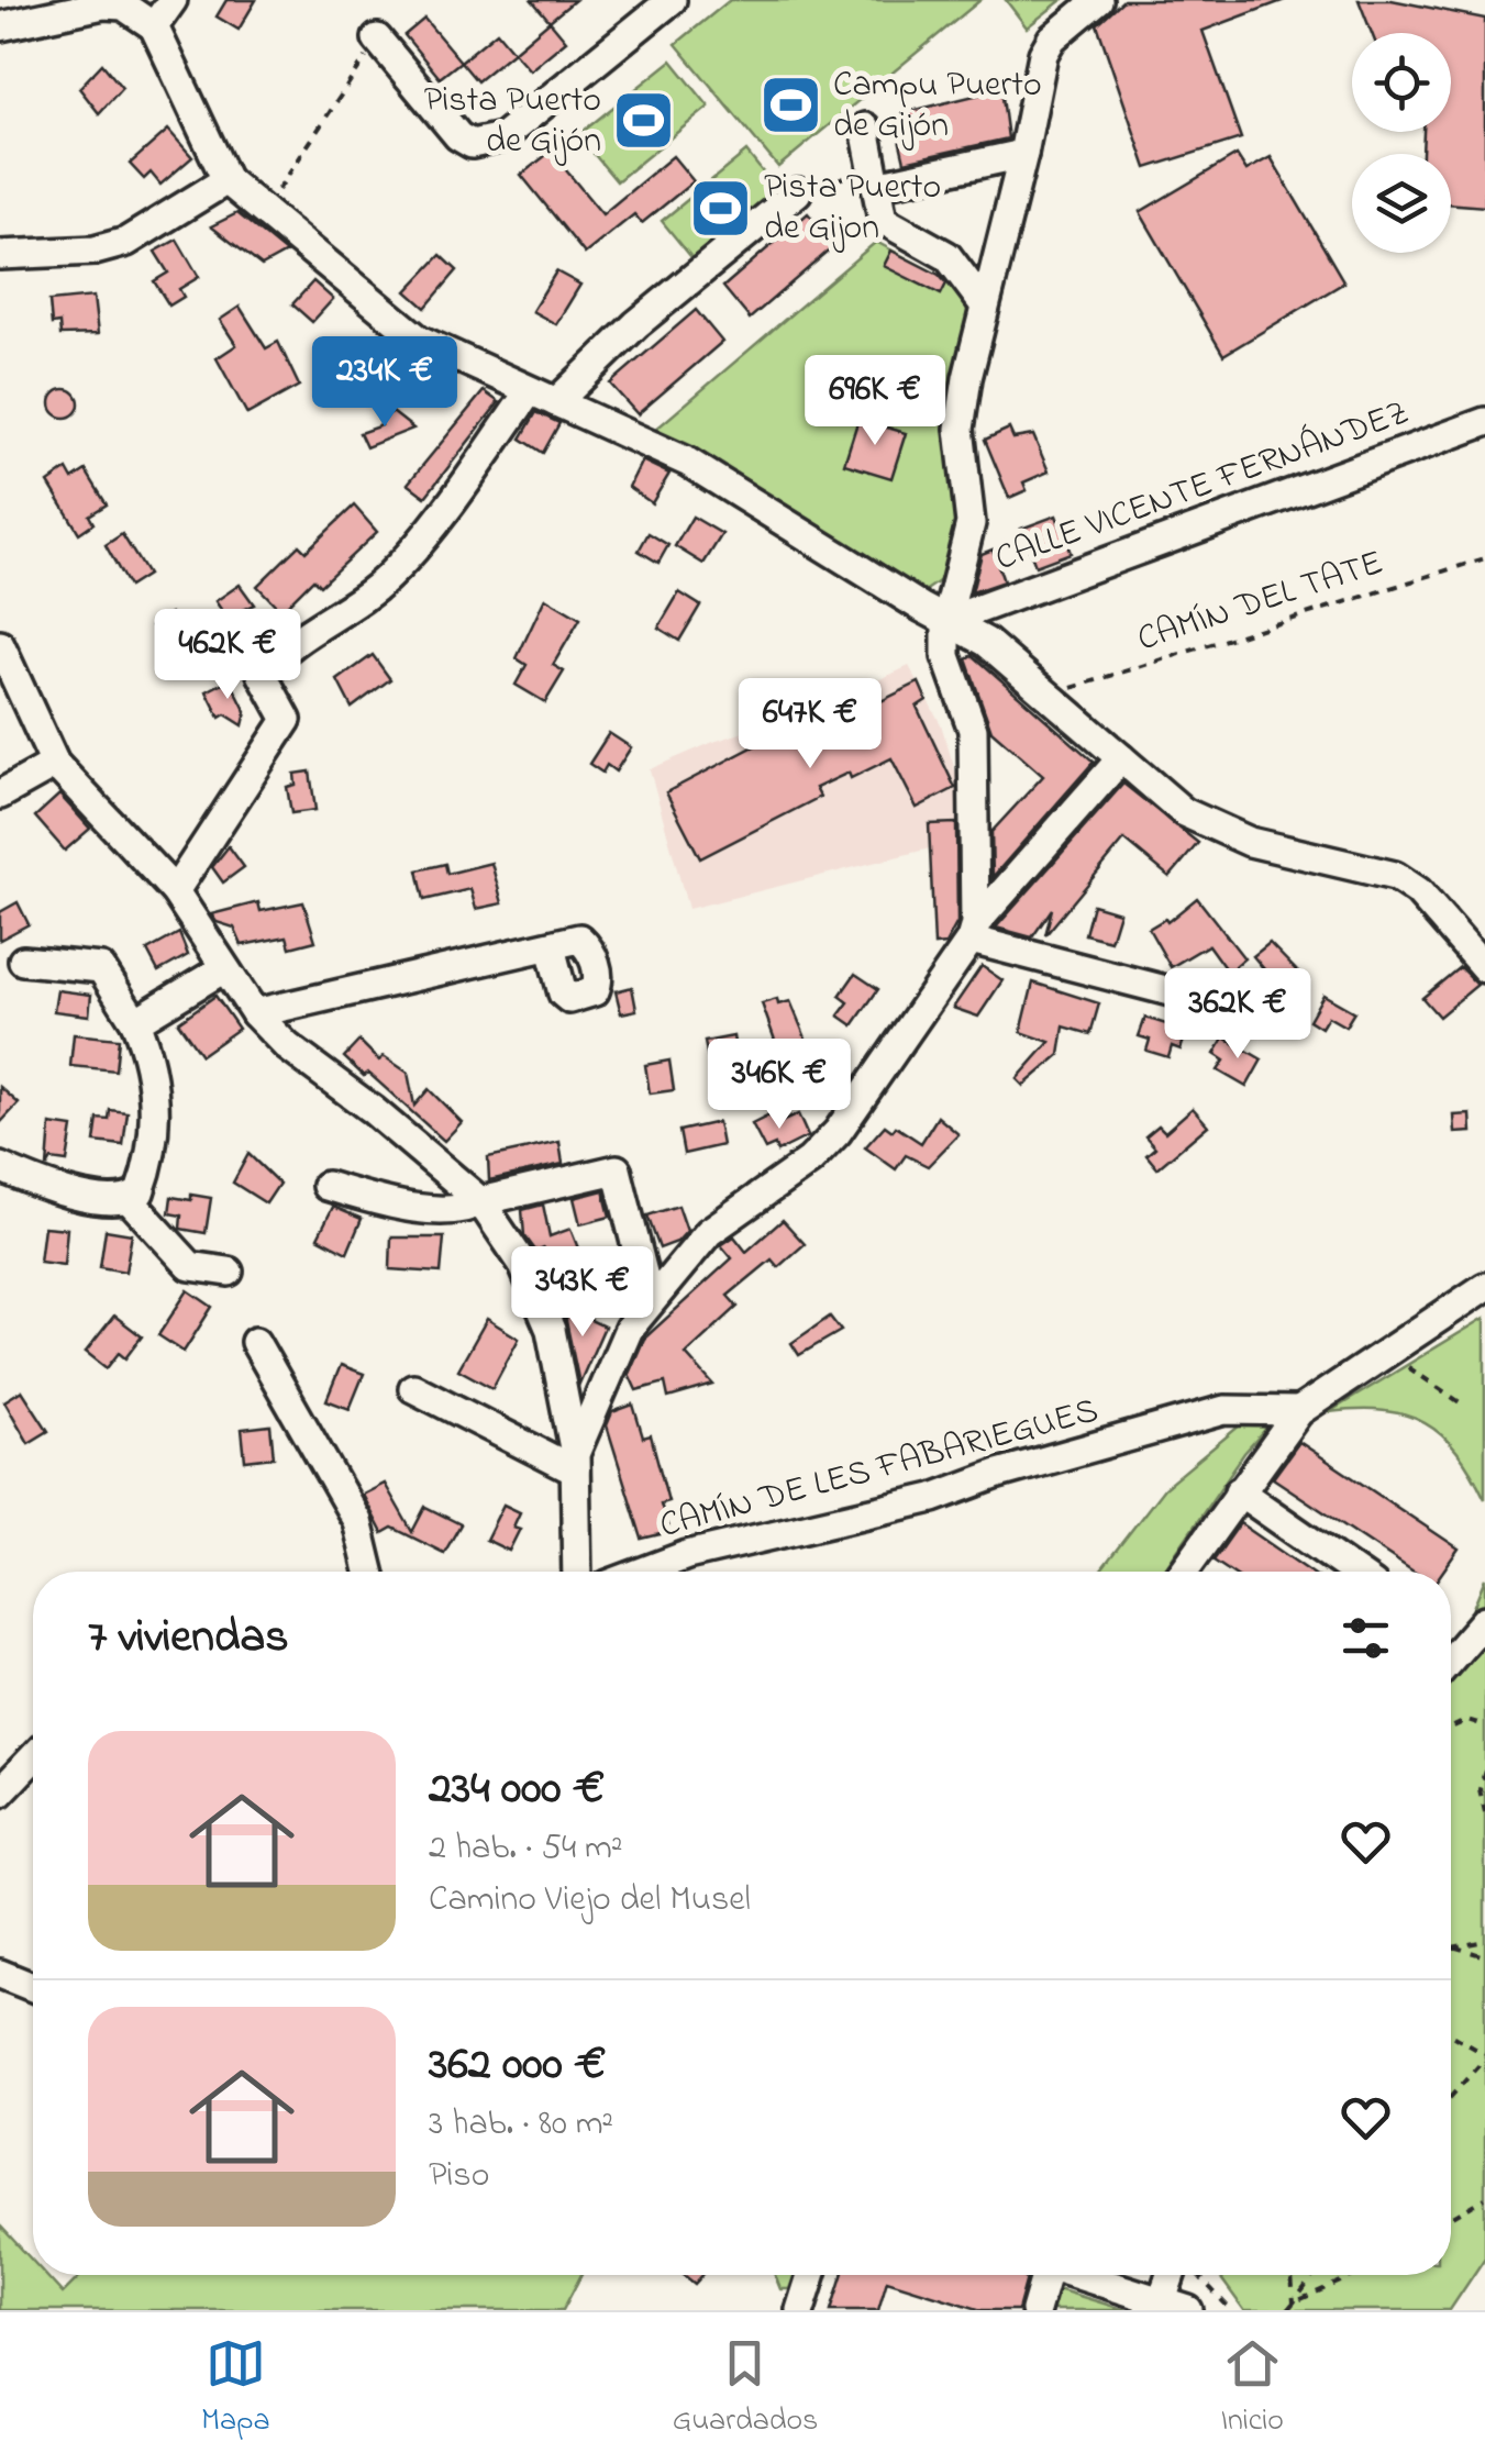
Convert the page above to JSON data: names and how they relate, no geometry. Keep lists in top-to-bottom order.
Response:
{
  "streets": {
    "street": ["CALLE VICENTE FERNÁNDEZ", "CAMÍN DE LES FABARIEGUES"],
    "path": ["CAMÍN DEL TATE"]
  },
  "places": {
    "sports": ["Campu Puerto de Gijón", "Pista Puerto de Gijón", "Pista Puerto de Gijon"]
  },
  "page": {
    "price": [
      "234K €",
      "696K €",
      "462K €",
      "647K €",
      "362K €",
      "346K €",
      "343K €"
    ],
    "heading": "7 viviendas",
    "list": [
      {
        "name": "234 000 €",
        "note": "2 hab. · 54 m² · Camino Viejo del Musel"
      },
      {
        "name": "362 000 €",
        "note": "3 hab. · 80 m² · Piso"
      }
    ],
    "tabs": ["Mapa", "Guardados", "Inicio"]
  }
}
